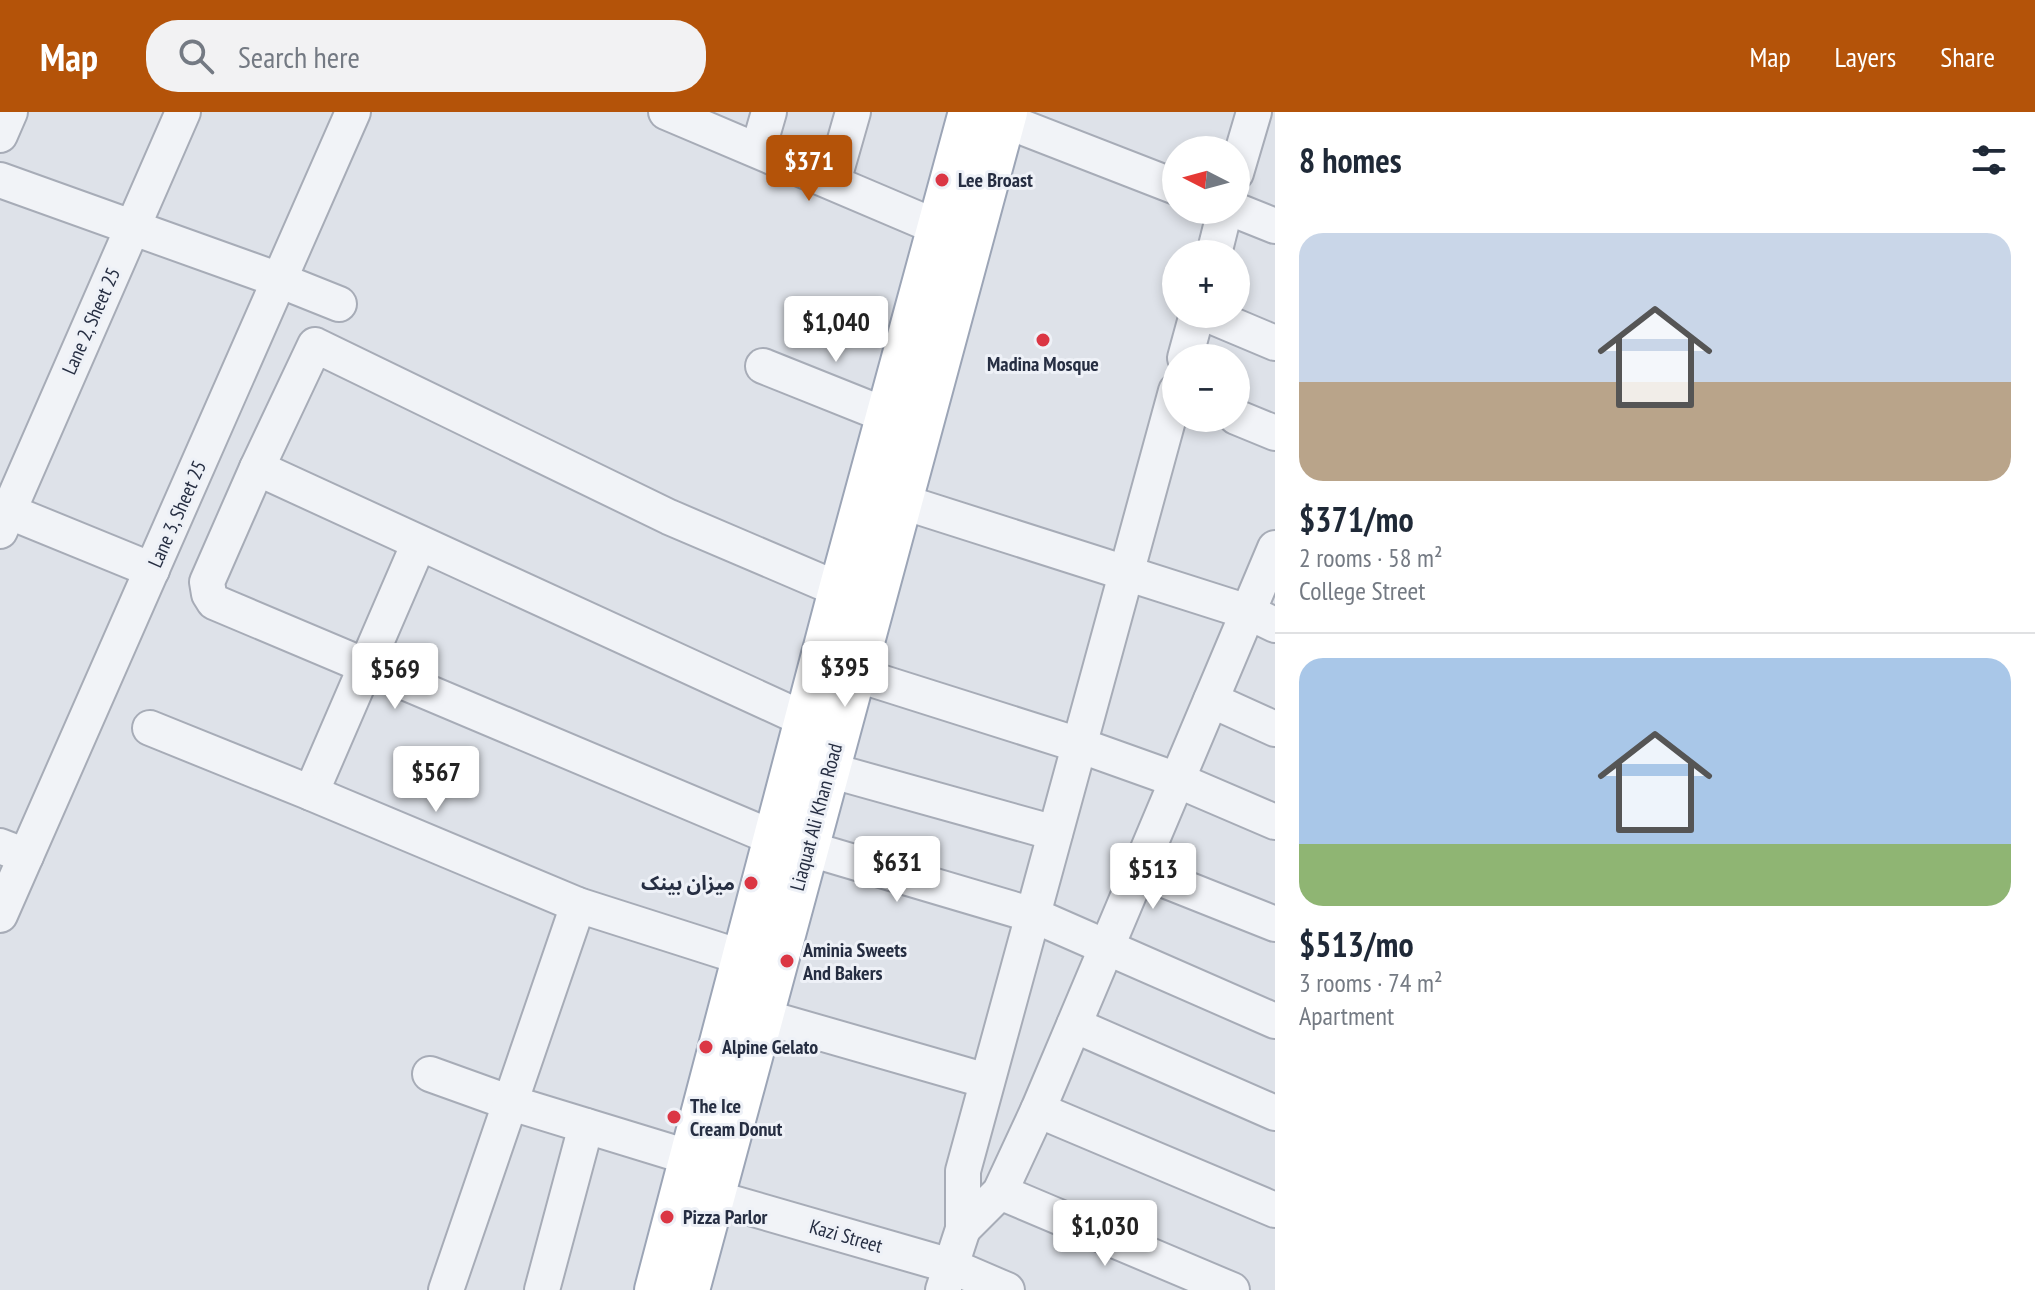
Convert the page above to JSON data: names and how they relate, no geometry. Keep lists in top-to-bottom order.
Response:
{
  "streets": {
    "main road": ["Liaquat Ali Khan Road"],
    "street": ["Lane 2, Sheet 25", "Lane 3, Sheet 25", "Kazi Street"]
  },
  "crossings": [
    ["Liaquat Ali Khan Road", "Kazi Street"]
  ],
  "places": [
    "Lee Broast",
    "Madina Mosque",
    "میزان بینک",
    "Aminia Sweets And Bakers",
    "Alpine Gelato",
    "The Ice Cream Donut",
    "Pizza Parlor"
  ],
  "north": "left",
  "page": {
    "header": "Map",
    "search": "Search here",
    "nav": ["Map", "Layers", "Share"],
    "heading": "8 homes",
    "price": [
      "$371",
      "$1,040",
      "$395",
      "$569",
      "$567",
      "$631",
      "$513",
      "$1,030"
    ],
    "map_buttons": ["+", "−"],
    "list": [
      {
        "name": "$371/mo",
        "note": "2 rooms · 58 m² · College Street"
      },
      {
        "name": "$513/mo",
        "note": "3 rooms · 74 m² · Apartment"
      }
    ]
  }
}
